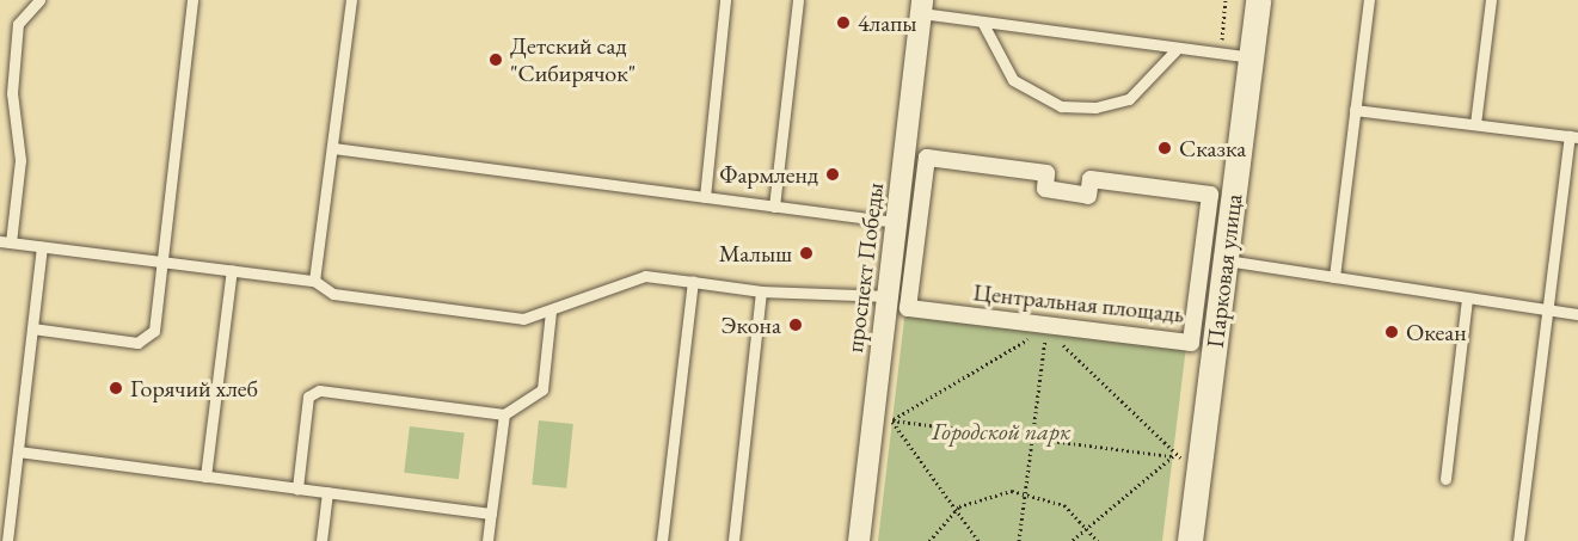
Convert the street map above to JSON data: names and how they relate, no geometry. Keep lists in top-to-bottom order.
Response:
{
  "streets": {
    "street": ["проспект Победы", "Парковая улица", "Центральная площадь"]
  },
  "parks": ["Городской парк"],
  "places": [
    "4лапы",
    "Детский сад \"Сибирячок\"",
    "Сказка",
    "Фармленд",
    "Малыш",
    "Экона",
    "Океан",
    "Горячий хлеб"
  ]
}
